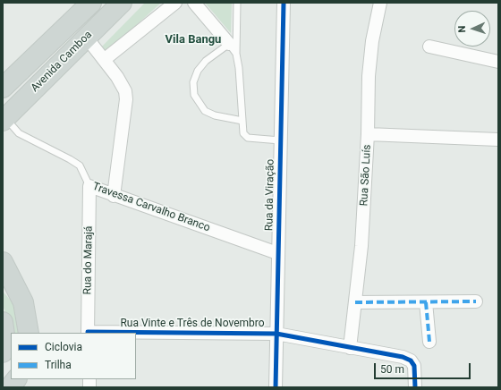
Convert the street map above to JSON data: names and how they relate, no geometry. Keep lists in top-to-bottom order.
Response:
{
  "streets": {
    "main road": ["Avenida Camboa"],
    "street": [
      "Rua São Luís",
      "Rua da Viração",
      "Travessa Carvalho Branco",
      "Rua do Marajá",
      "Rua Vinte e Três de Novembro"
    ]
  },
  "crossings": [
    ["Avenida Camboa", "Travessa Carvalho Branco"],
    ["Rua São Luís", "Rua Vinte e Três de Novembro"],
    ["Rua da Viração", "Travessa Carvalho Branco"],
    ["Rua da Viração", "Rua Vinte e Três de Novembro"],
    ["Travessa Carvalho Branco", "Rua do Marajá"]
  ],
  "districts": ["Vila Bangu"],
  "legend": ["Ciclovia", "Trilha"],
  "scale_bar": "50 m",
  "north": "left"
}
